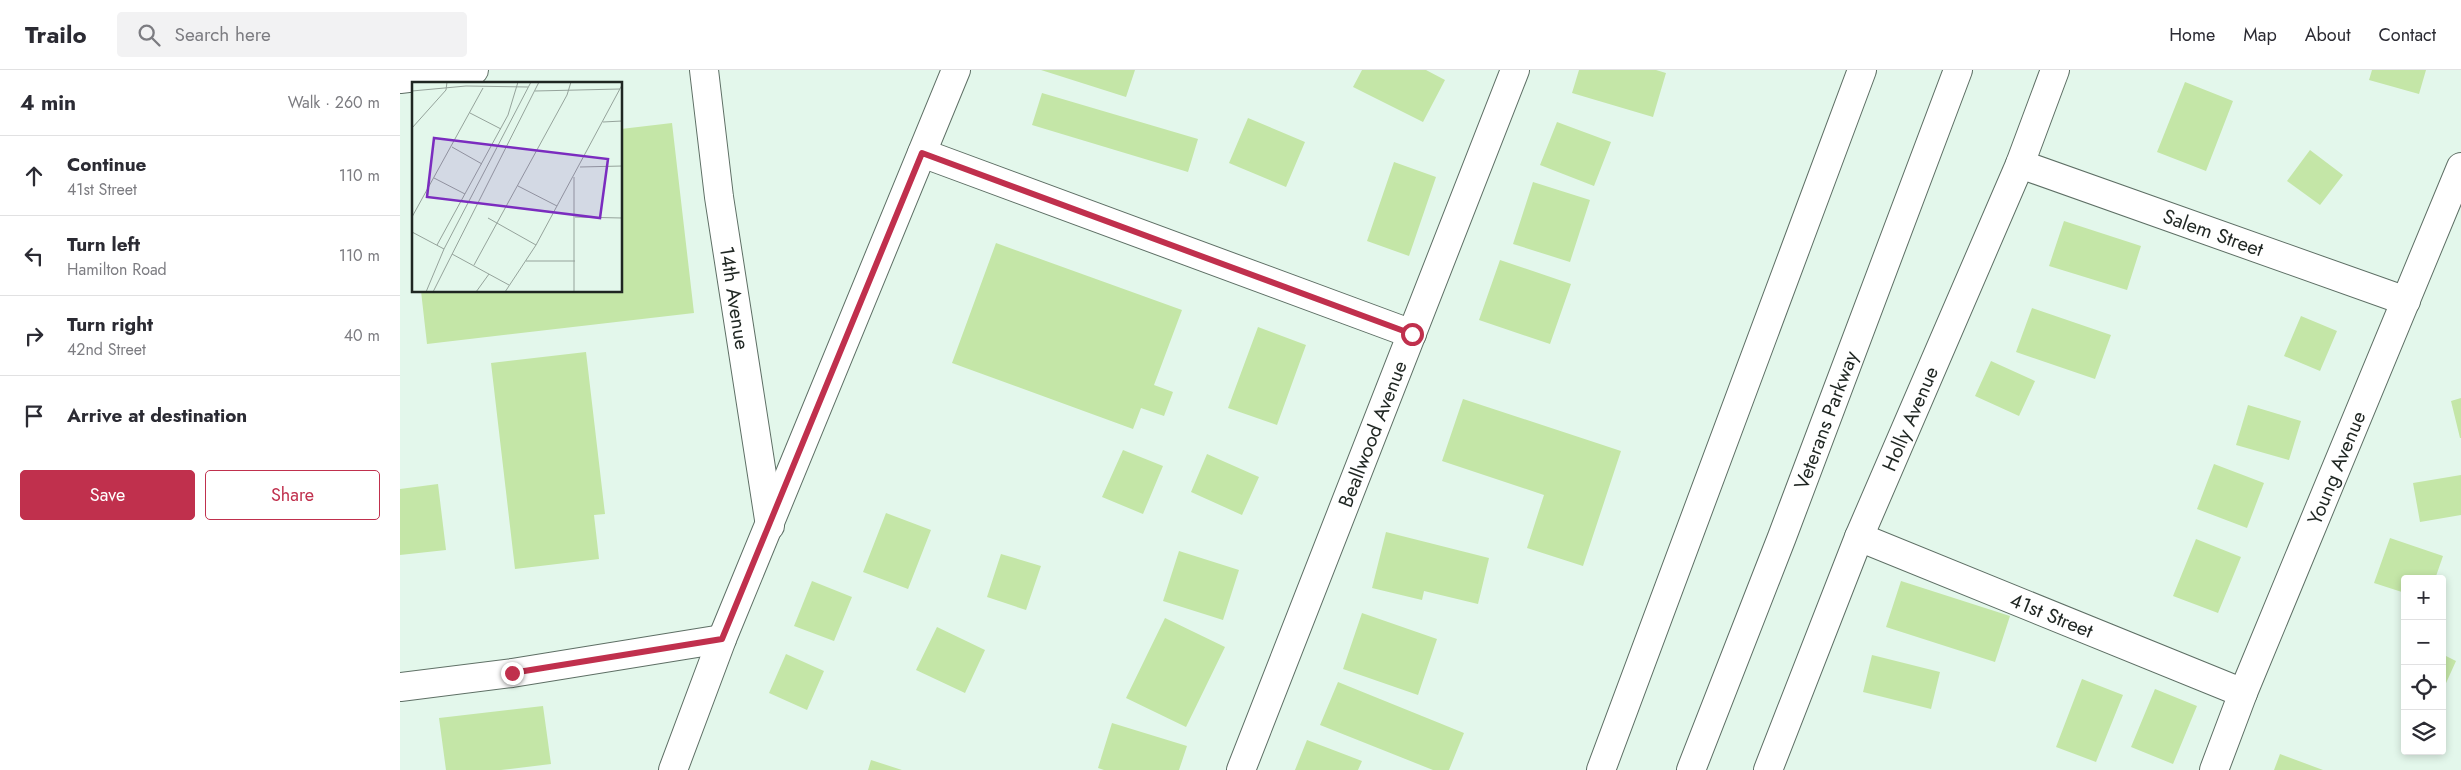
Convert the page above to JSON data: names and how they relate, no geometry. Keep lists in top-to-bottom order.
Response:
{
  "streets": {
    "street": [
      "Salem Street",
      "14th Avenue",
      "Holly Avenue",
      "Veterans Parkway",
      "Beallwood Avenue",
      "Young Avenue",
      "41st Street"
    ]
  },
  "crossings": [
    ["Salem Street", "Holly Avenue"],
    ["Salem Street", "Young Avenue"],
    ["Holly Avenue", "41st Street"],
    ["Young Avenue", "41st Street"]
  ],
  "page": {
    "header": "Trailo",
    "search": "Search here",
    "nav": [
      "Home",
      "Map",
      "About",
      "Contact"
    ],
    "heading": ["4 min", "Walk · 260 m"],
    "list": [
      ["Continue", "41st Street", "110 m"],
      ["Turn left", "Hamilton Road", "110 m"],
      ["Turn right", "42nd Street", "40 m"],
      "Arrive at destination"
    ],
    "buttons": ["Save", "Share"],
    "map_buttons": ["+", "−"]
  }
}
